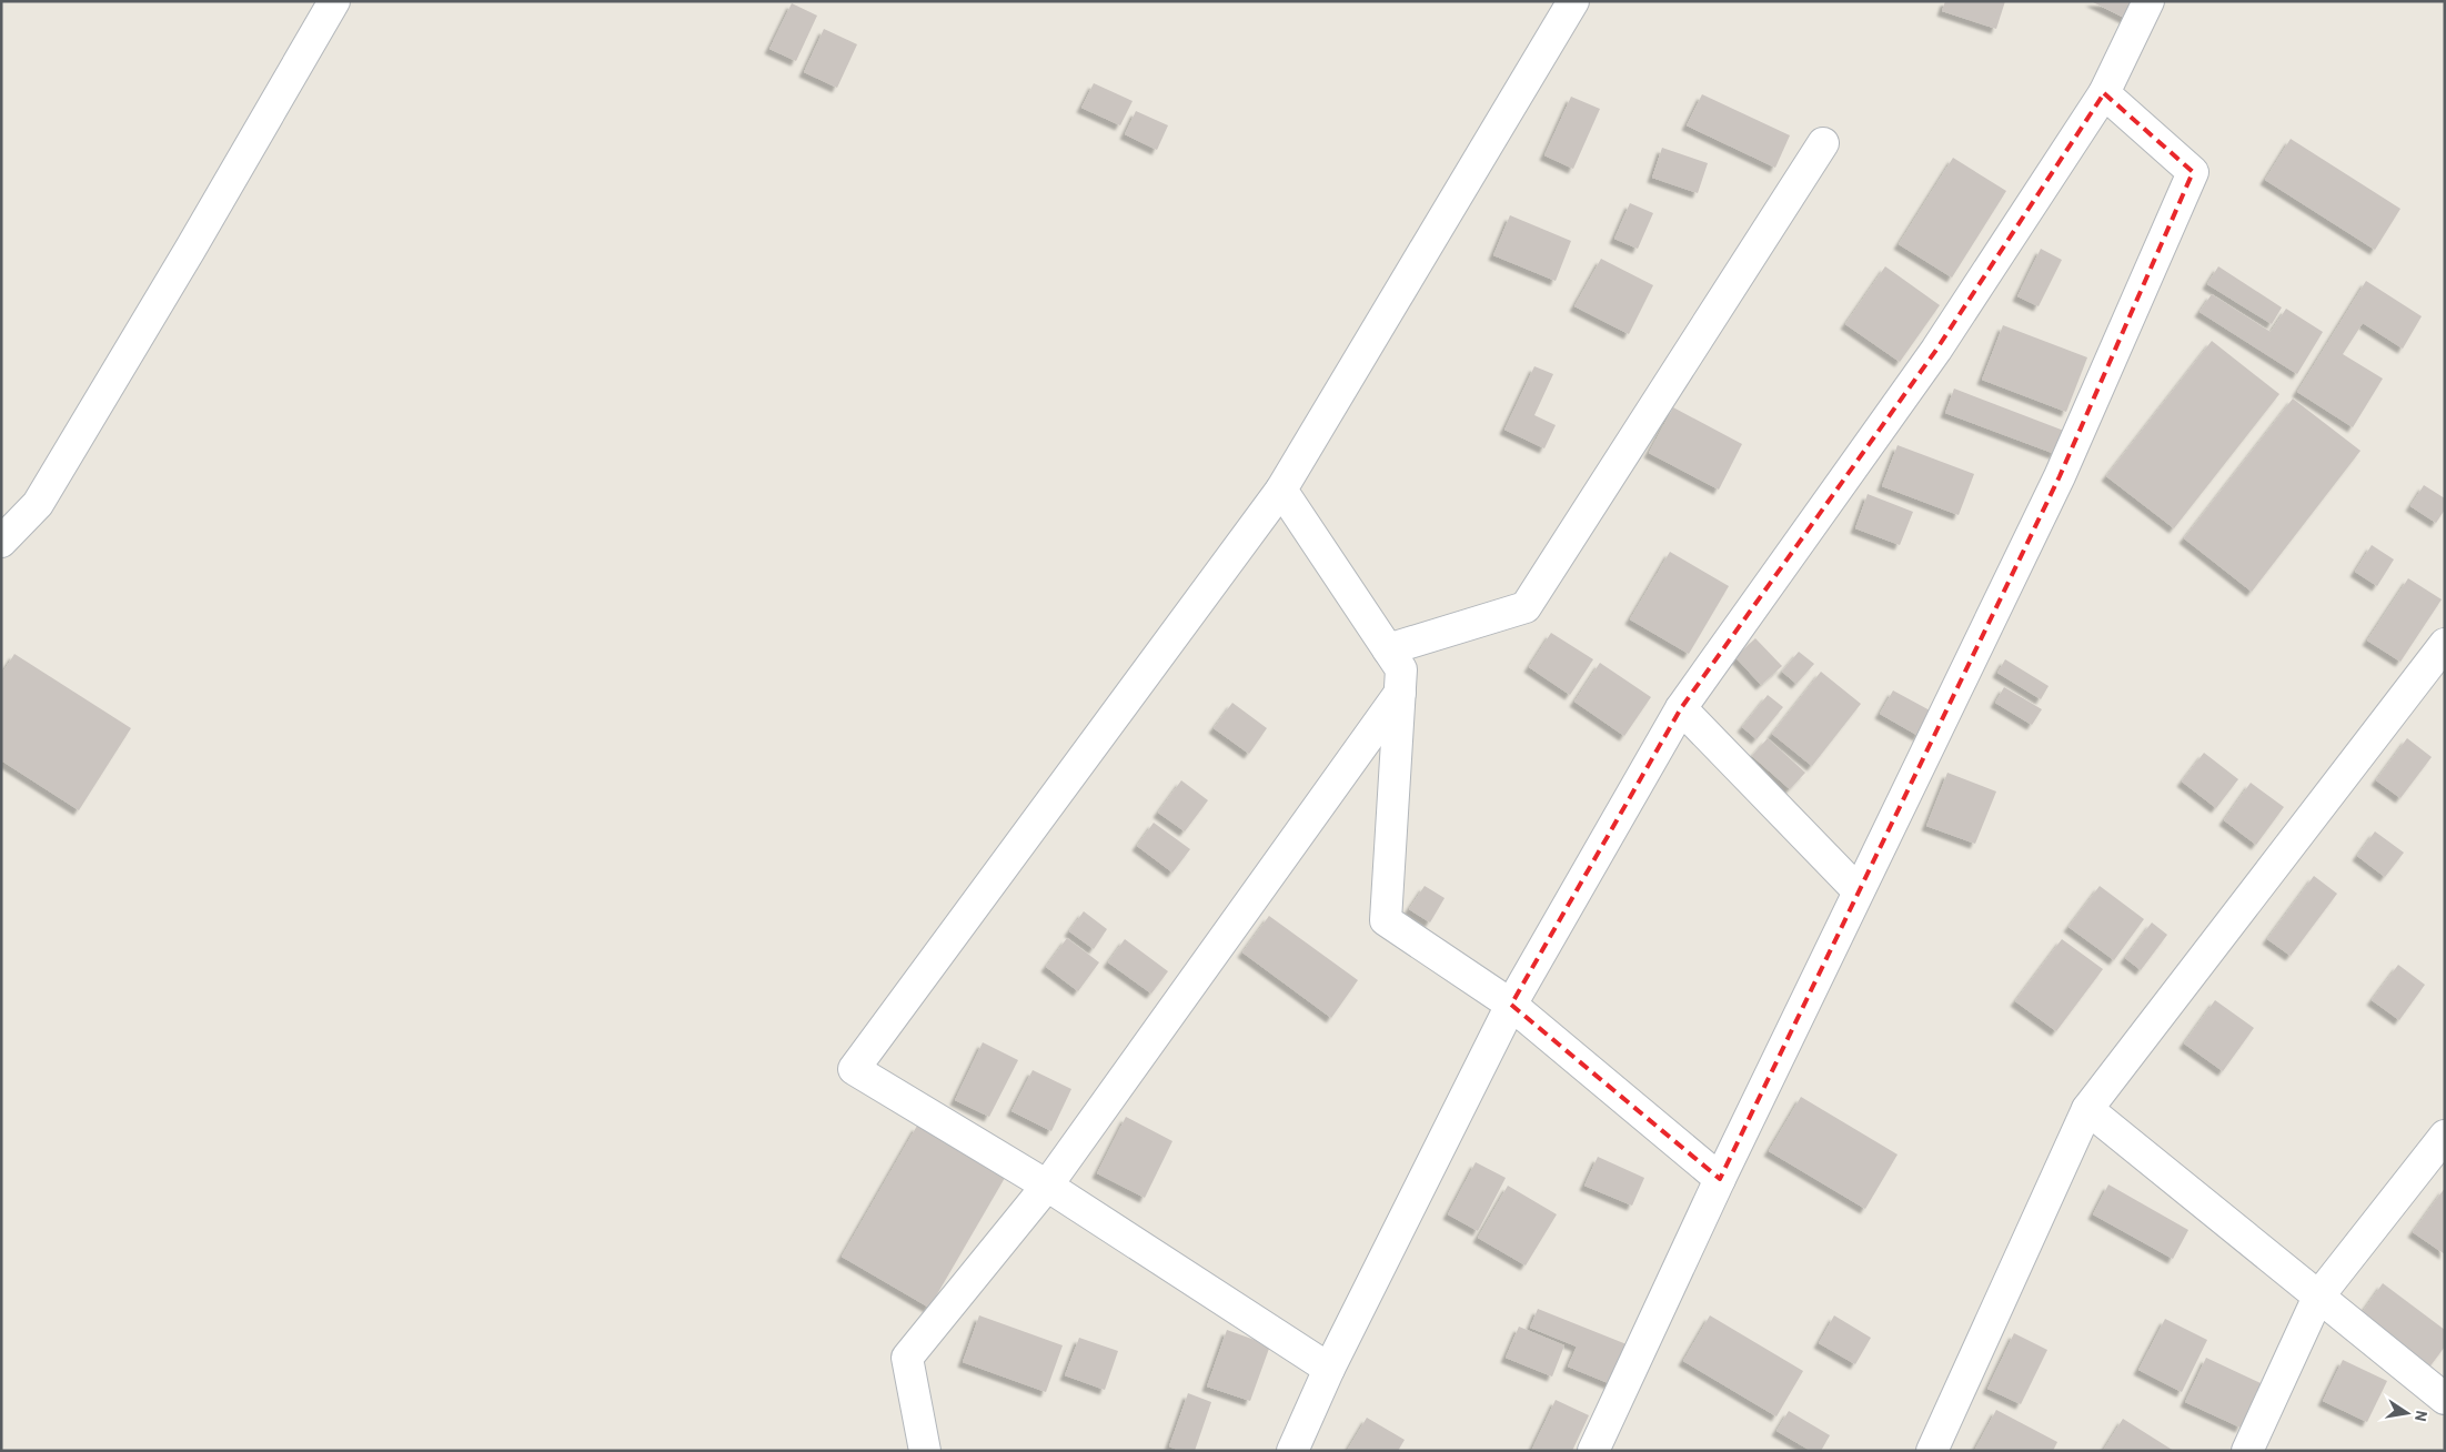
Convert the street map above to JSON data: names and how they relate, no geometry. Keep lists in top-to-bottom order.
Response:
{
  "north": "right"
}
